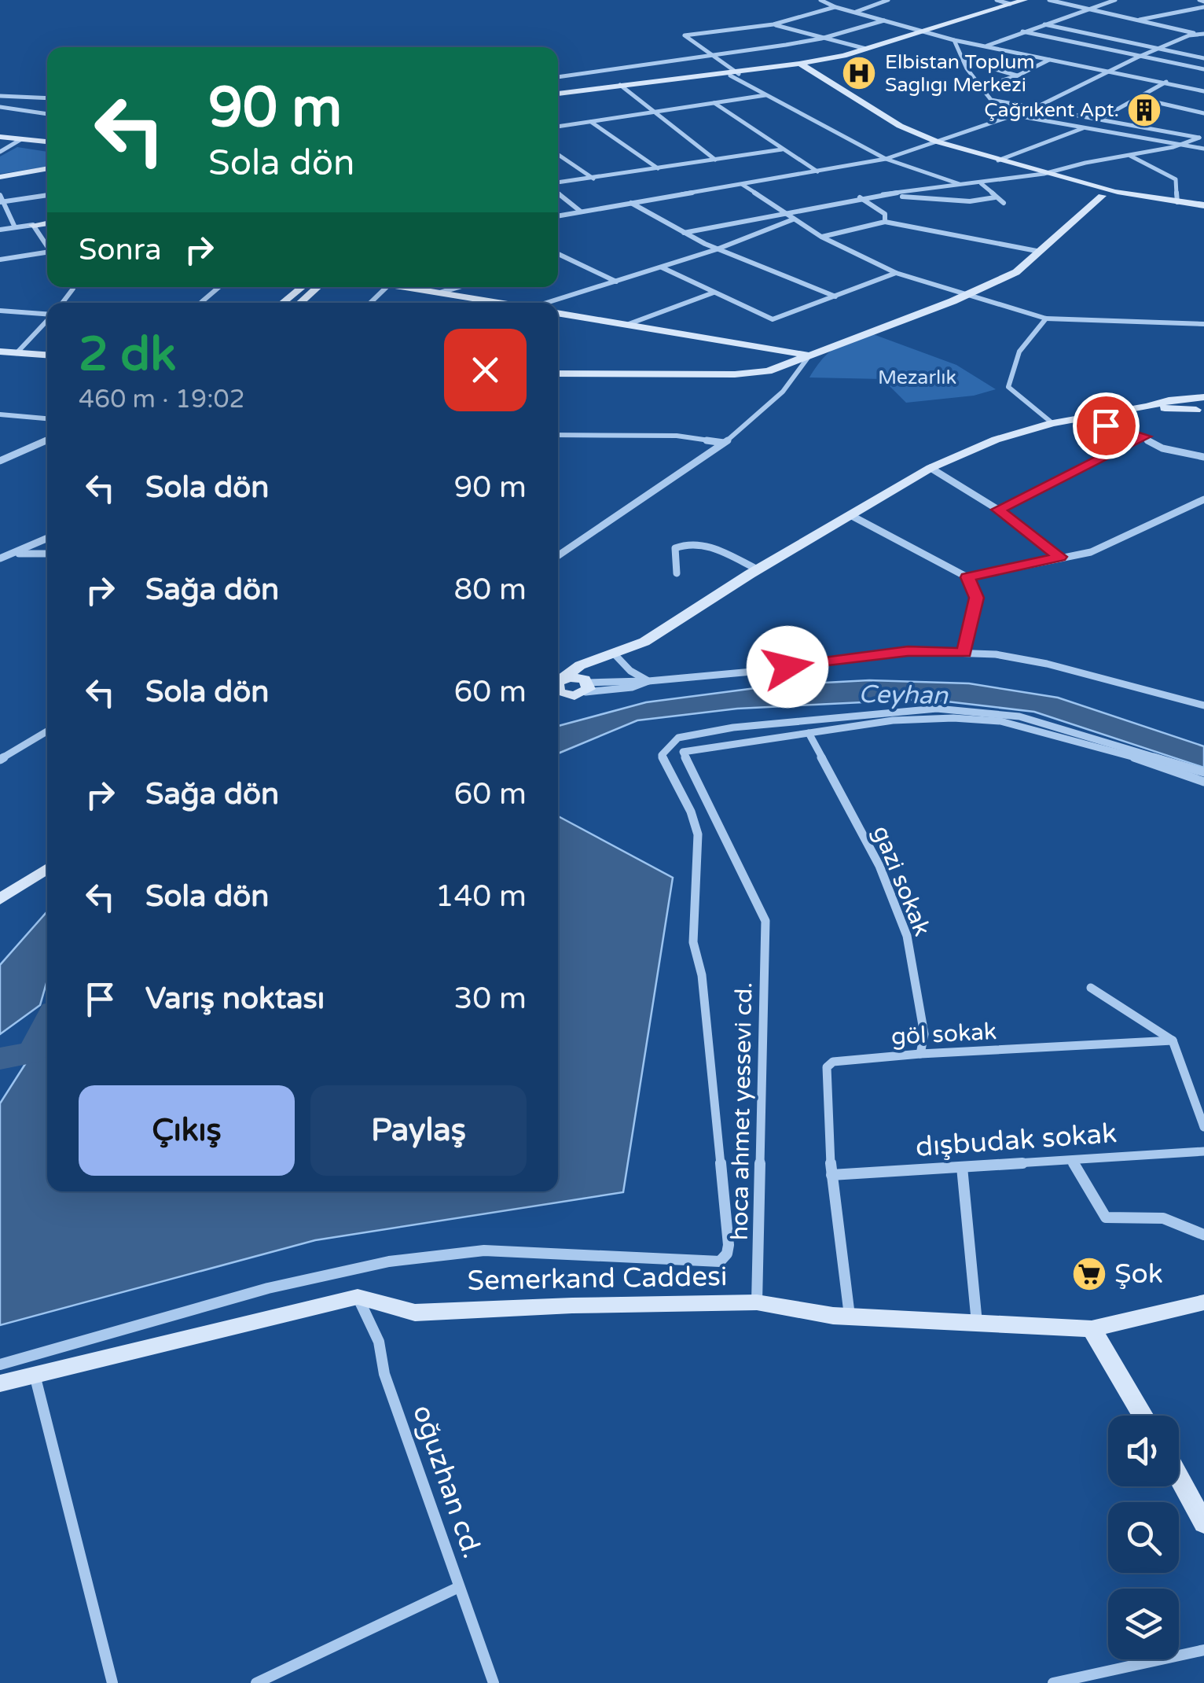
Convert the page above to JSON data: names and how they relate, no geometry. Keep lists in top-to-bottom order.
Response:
{
  "streets": {
    "street": [
      "gazi sokak",
      "göl sokak",
      "hoca ahmet yessevi cd.",
      "dışbudak sokak",
      "Semerkand Caddesi",
      "oğuzhan cd."
    ]
  },
  "crossings": [
    ["gazi sokak", "göl sokak"],
    ["gazi sokak", "hoca ahmet yessevi cd."],
    ["göl sokak", "dışbudak sokak"],
    ["hoca ahmet yessevi cd.", "Semerkand Caddesi"],
    ["Semerkand Caddesi", "oğuzhan cd."]
  ],
  "water": ["Ceyhan"],
  "parks": ["Mezarlık"],
  "places": {
    "hospital": ["Elbistan Toplum Saglıgı Merkezi"],
    "building": ["Çağrıkent Apt."],
    "supermarket": ["Şok"]
  },
  "page": {
    "turn": ["90 m", "Sola dön"],
    "then": "Sonra",
    "heading": ["2 dk", "460 m · 19:02"],
    "list": [
      {
        "name": "Sola dön",
        "value": "90 m"
      },
      {
        "name": "Sağa dön",
        "value": "80 m"
      },
      {
        "name": "Sola dön",
        "value": "60 m"
      },
      {
        "name": "Sağa dön",
        "value": "60 m"
      },
      {
        "name": "Sola dön",
        "value": "140 m"
      },
      {
        "name": "Varış noktası",
        "value": "30 m"
      }
    ],
    "buttons": ["Çıkış", "Paylaş"]
  }
}
